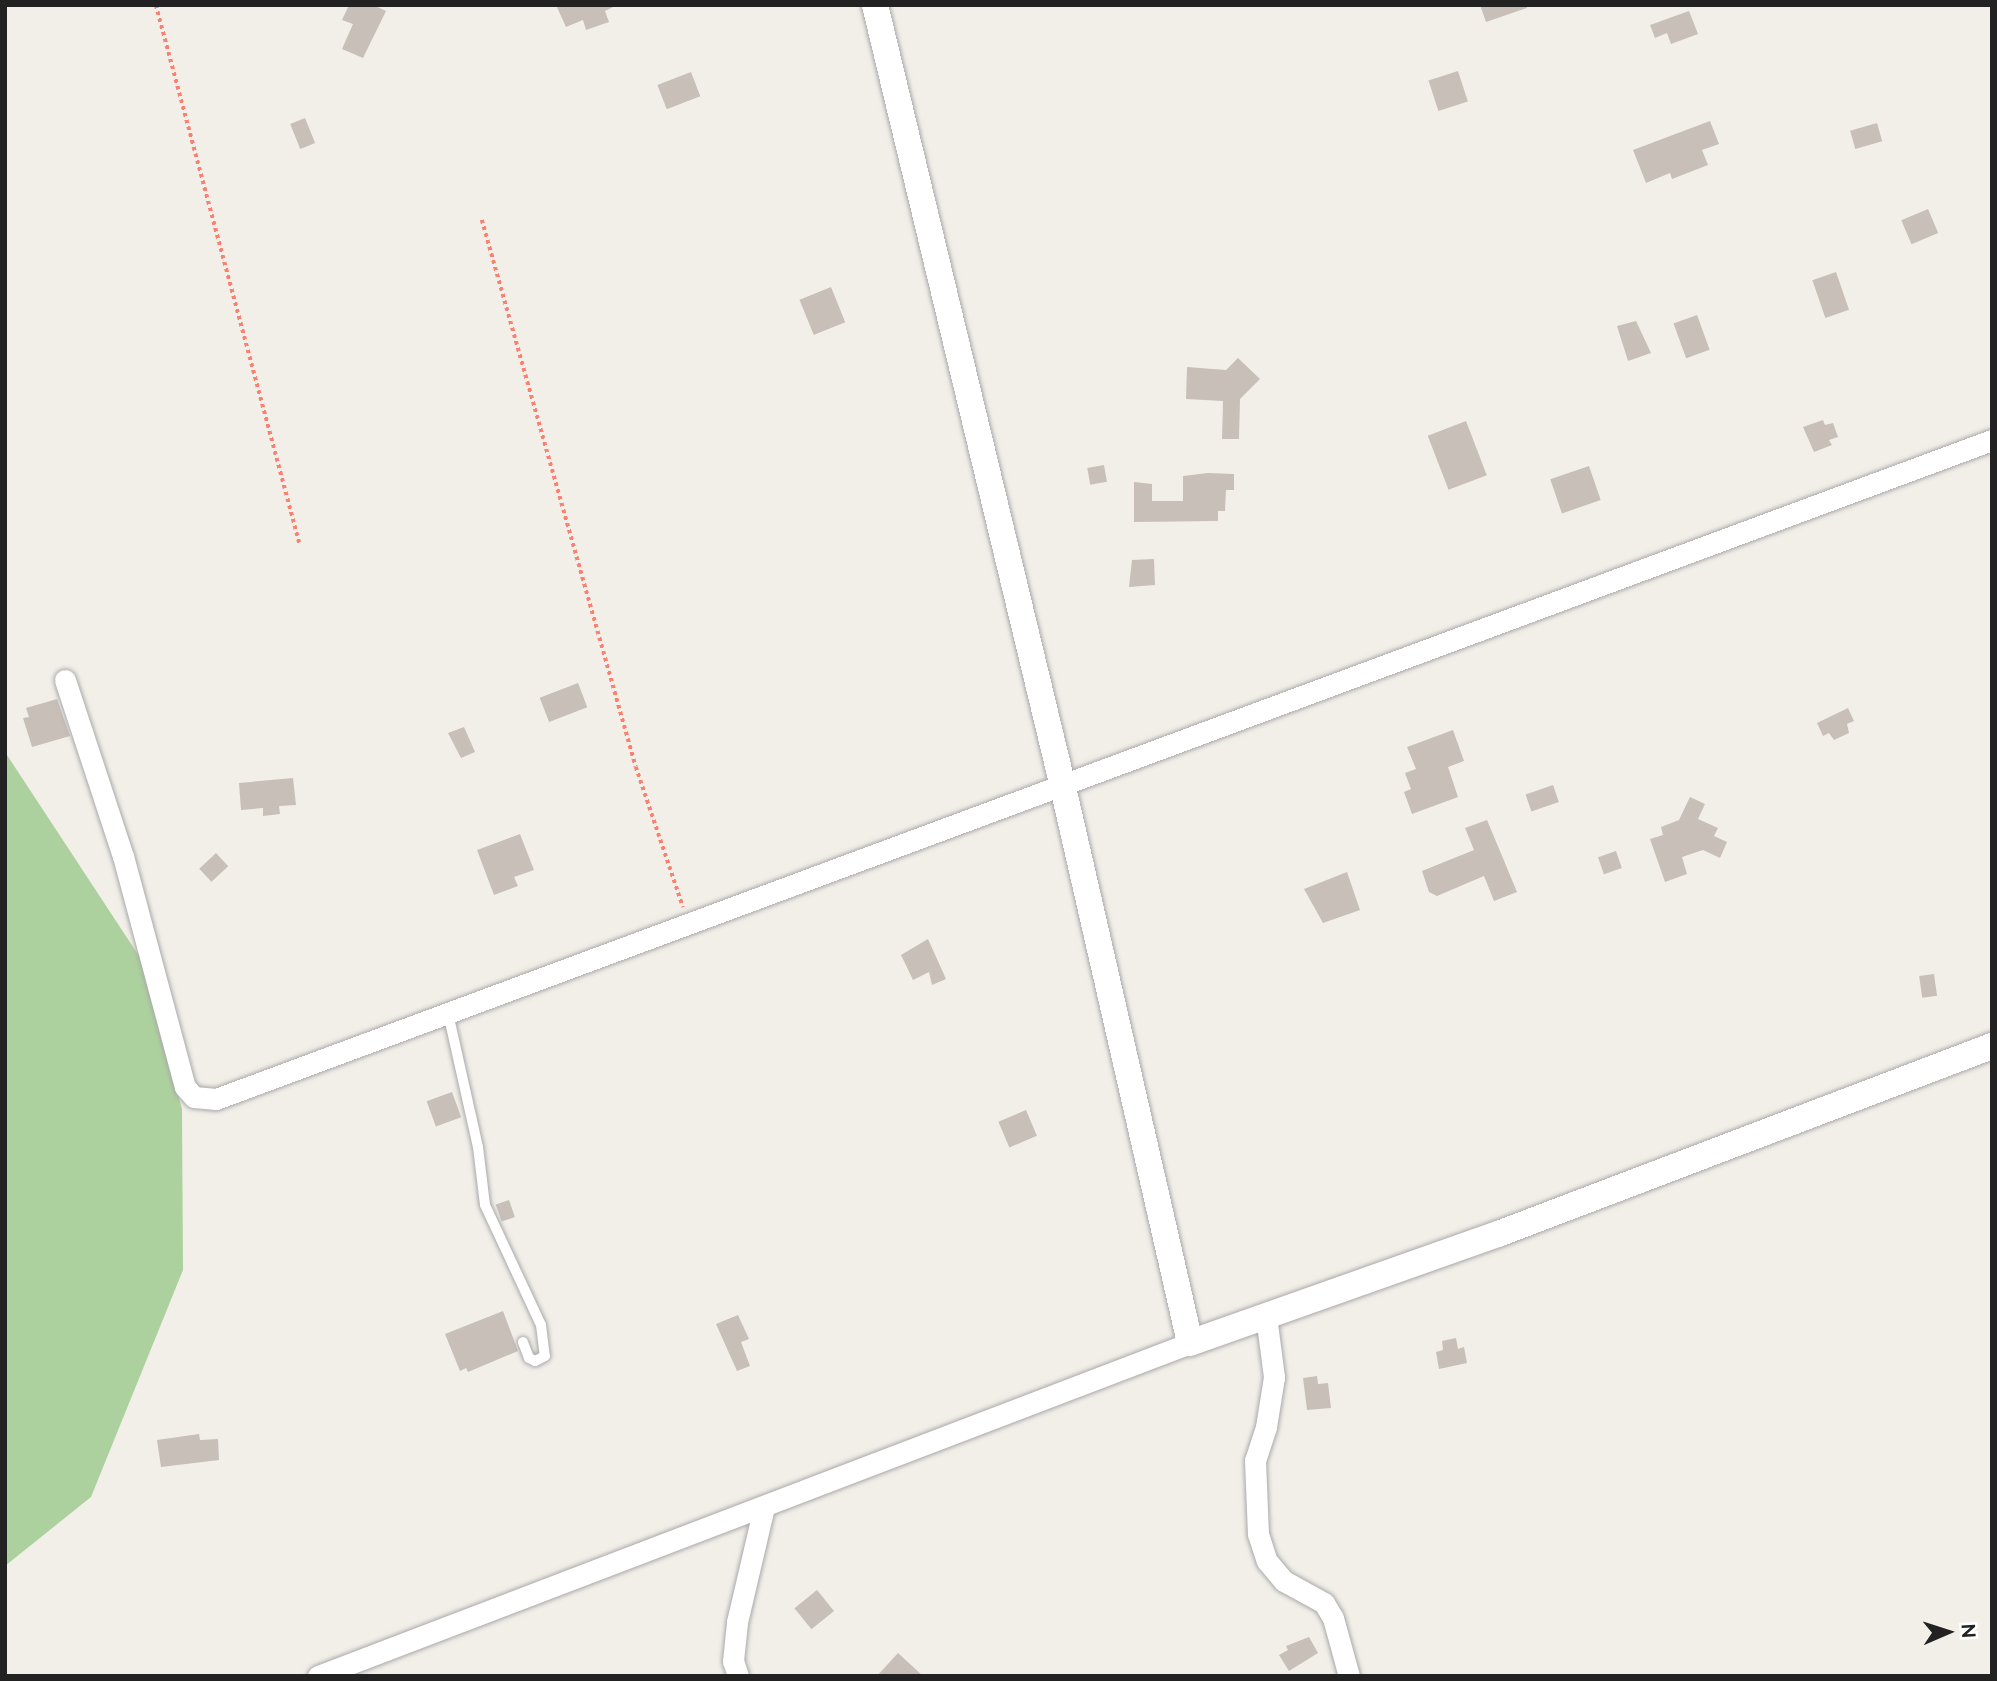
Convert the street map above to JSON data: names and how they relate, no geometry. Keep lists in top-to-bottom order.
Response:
{
  "north": "right"
}
